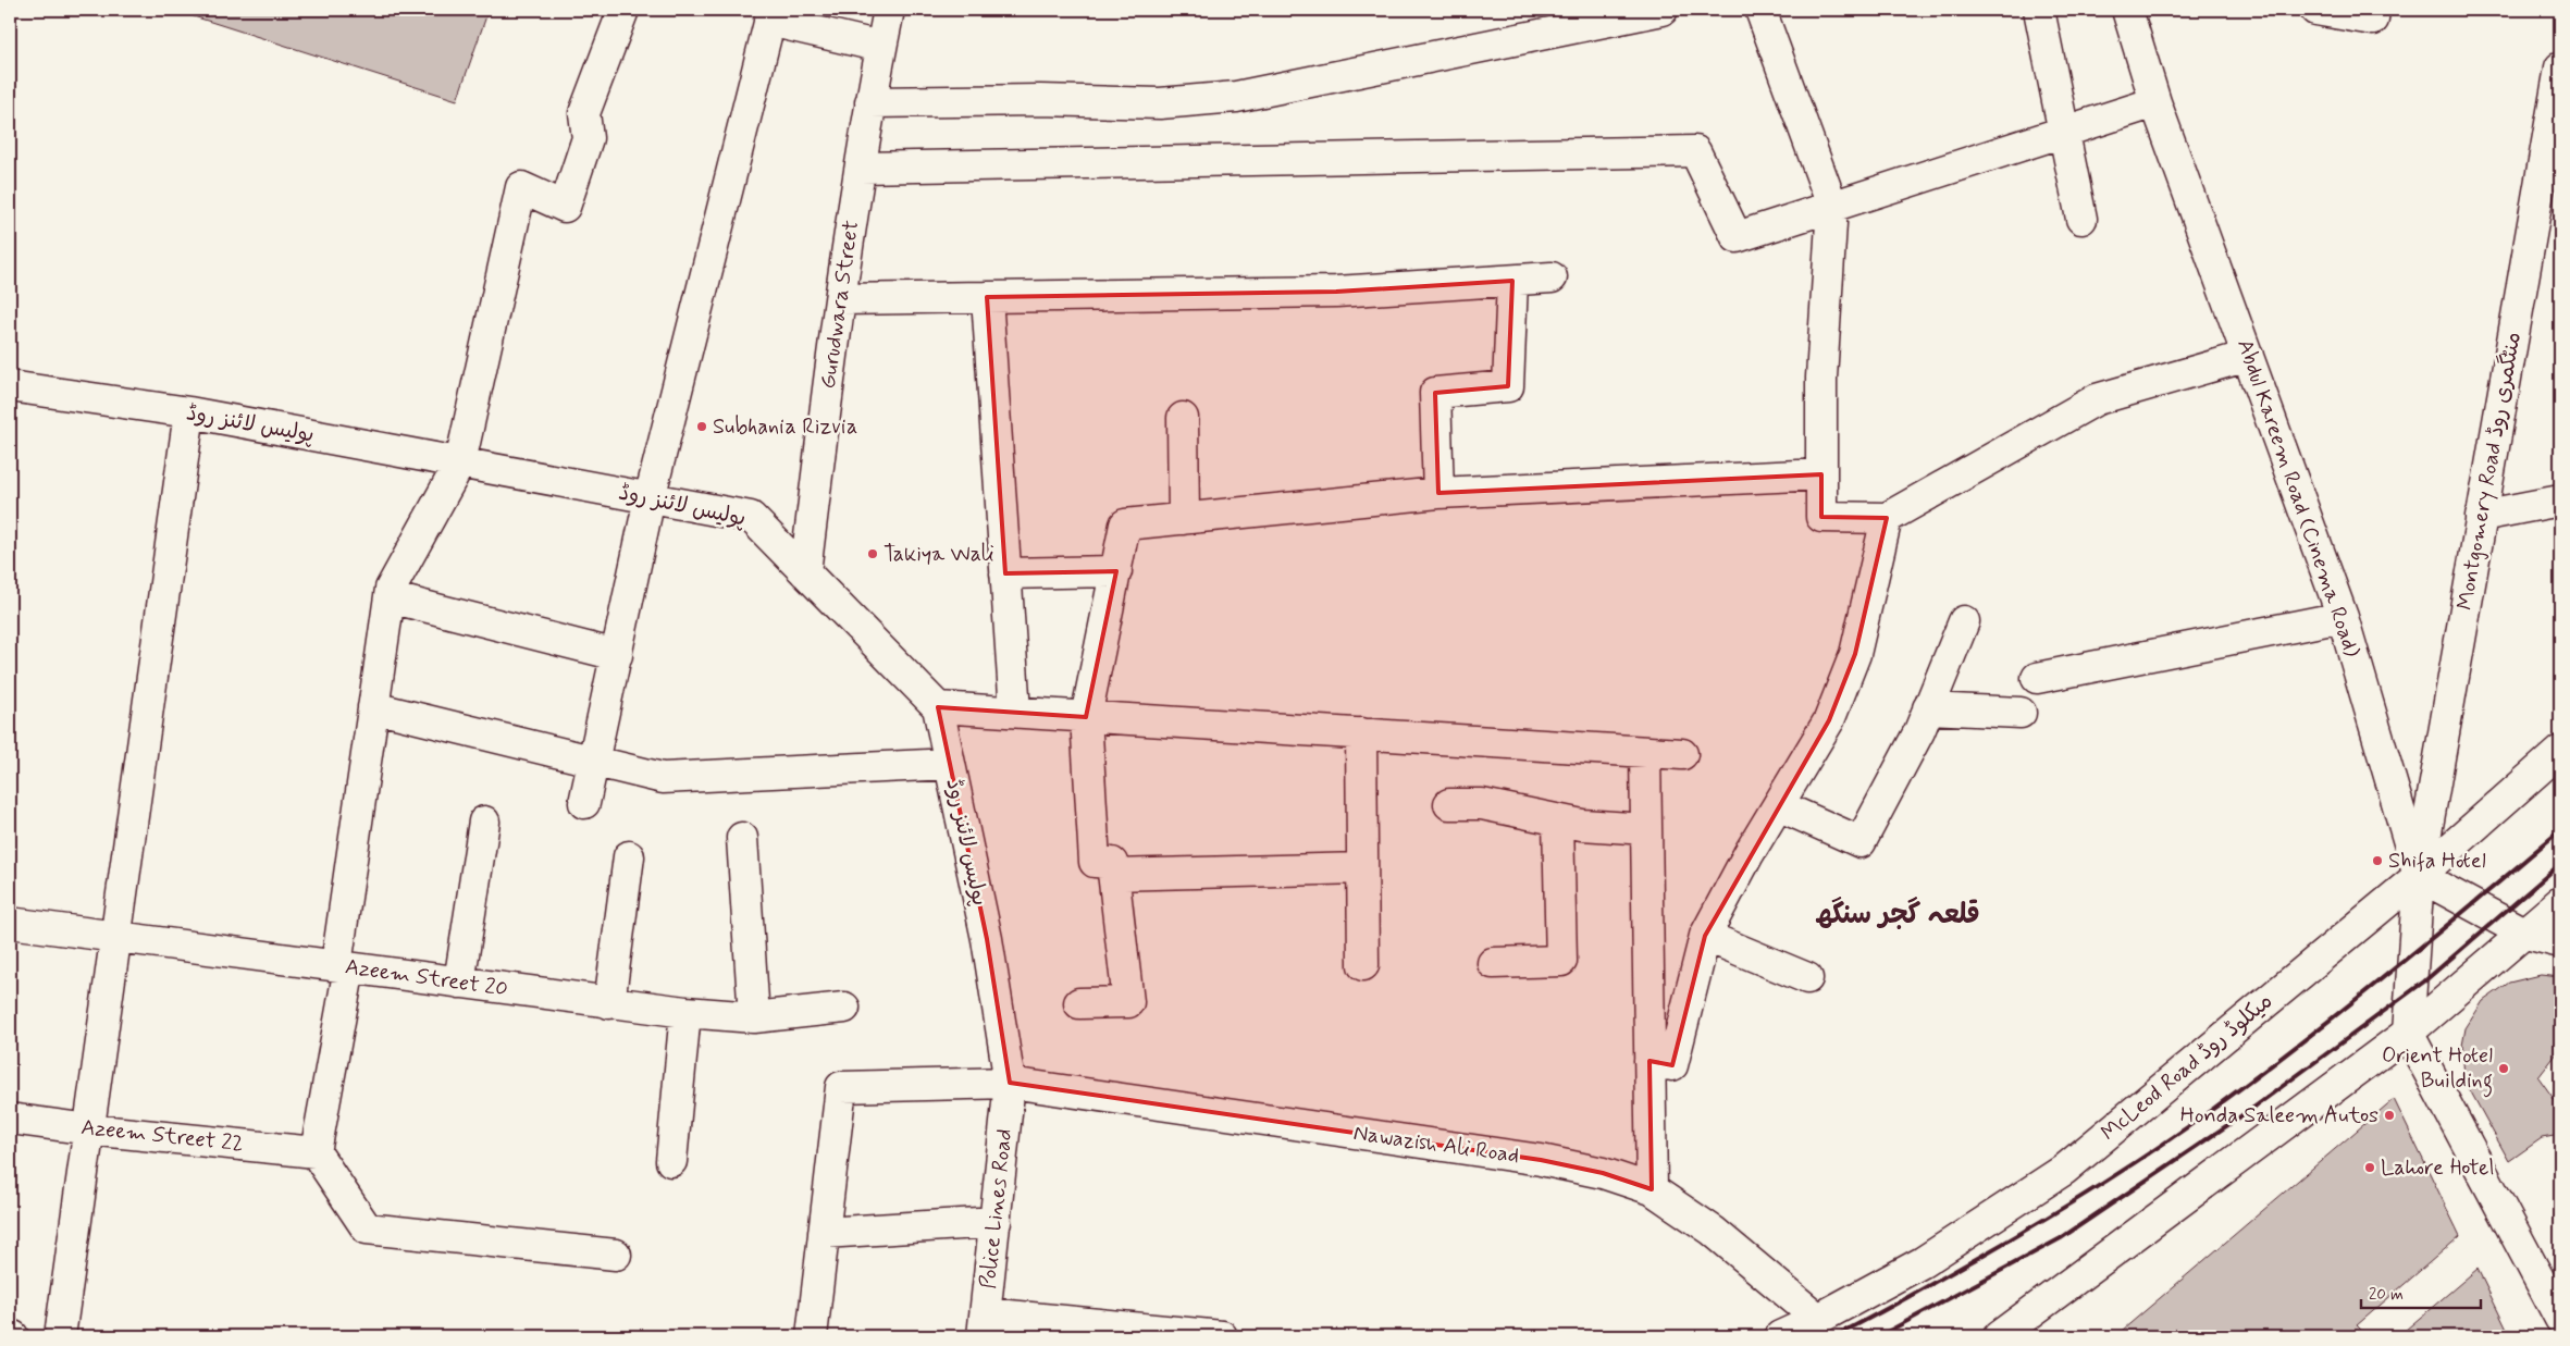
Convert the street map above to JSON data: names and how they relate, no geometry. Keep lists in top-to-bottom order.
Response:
{
  "streets": {
    "street": [
      "Gurudwara Street",
      "پولیس لائنز روڈ",
      "Montgomery Road منٹگمری روڈ",
      "Abdul Kareem Road (Cinema Road)",
      "Azeem Street 20",
      "McLeod Road میکلوڈ روڈ",
      "Azeem Street 22",
      "Nawazish Ali Road",
      "Police Lines Road"
    ]
  },
  "crossings": [
    ["Gurudwara Street", "پولیس لائنز روڈ"],
    ["پولیس لائنز روڈ", "Nawazish Ali Road"],
    ["پولیس لائنز روڈ", "Police Lines Road"],
    ["Montgomery Road منٹگمری روڈ", "Abdul Kareem Road (Cinema Road)"],
    ["Montgomery Road منٹگمری روڈ", "McLeod Road میکلوڈ روڈ"],
    ["Abdul Kareem Road (Cinema Road)", "McLeod Road میکلوڈ روڈ"],
    ["McLeod Road میکلوڈ روڈ", "Nawazish Ali Road"],
    ["Nawazish Ali Road", "Police Lines Road"]
  ],
  "districts": ["قلعہ گجر سنگھ"],
  "places": [
    "Subhania Rizvia",
    "Takiya Wali",
    "Shifa Hotel",
    "Orient Hotel Building",
    "Honda Saleem Autos",
    "Lahore Hotel"
  ],
  "scale_bar": "20 m"
}
